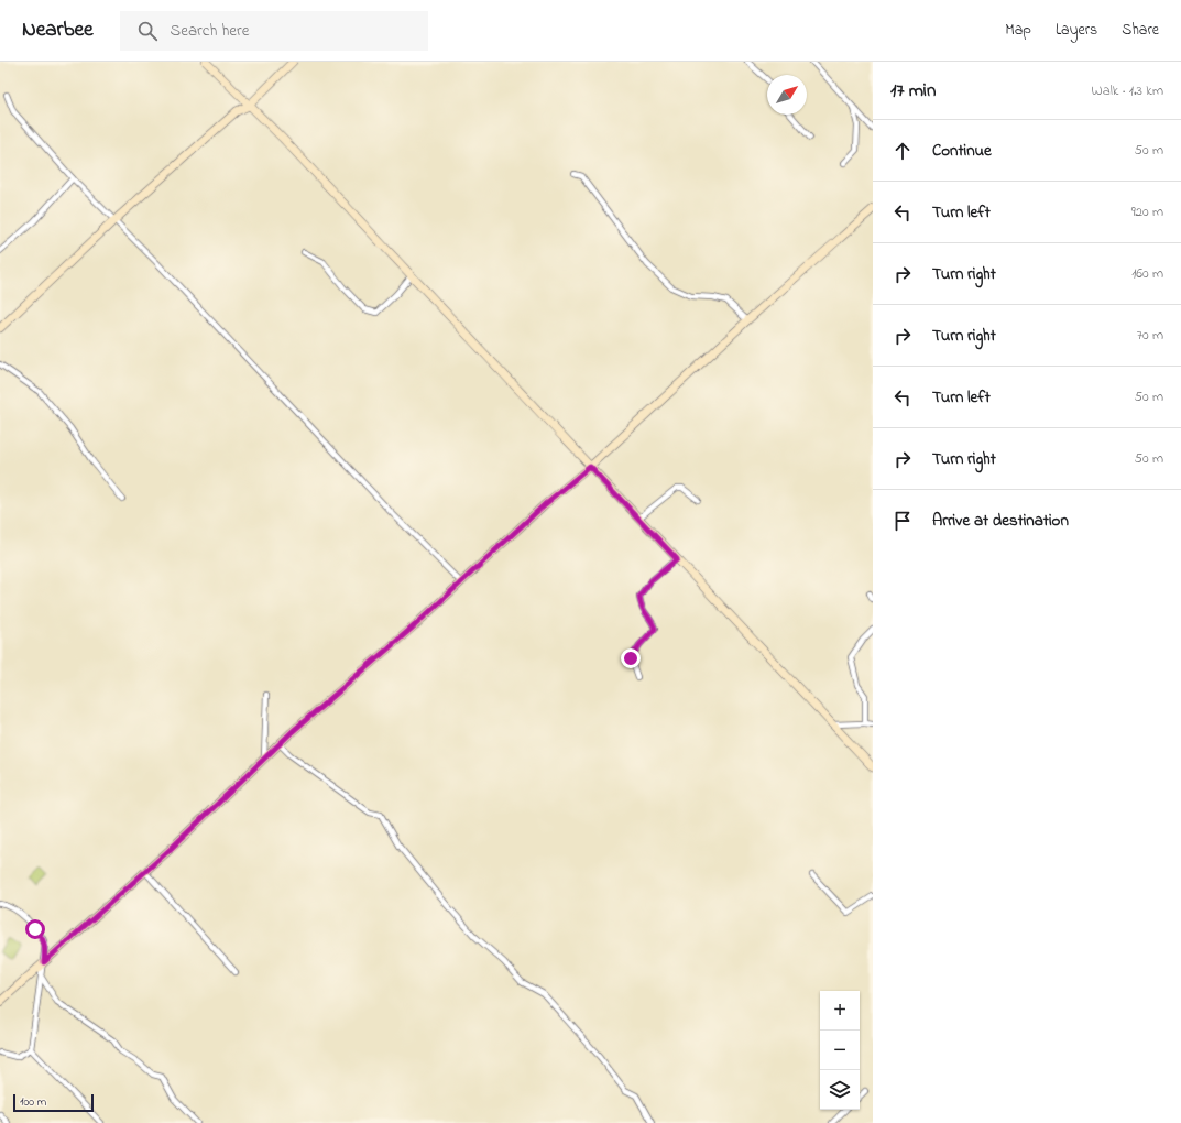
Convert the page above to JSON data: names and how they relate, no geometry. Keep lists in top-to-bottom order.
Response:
{
  "scale_bar": "100 m",
  "north": "top right",
  "page": {
    "header": "Nearbee",
    "search": "Search here",
    "nav": ["Map", "Layers", "Share"],
    "heading": ["17 min", "Walk · 1.3 km"],
    "list": [
      ["Continue", "50 m"],
      ["Turn left", "920 m"],
      ["Turn right", "160 m"],
      ["Turn right", "70 m"],
      ["Turn left", "50 m"],
      ["Turn right", "50 m"],
      "Arrive at destination"
    ],
    "map_buttons": ["+", "−"],
    "scale": "100 m"
  }
}
